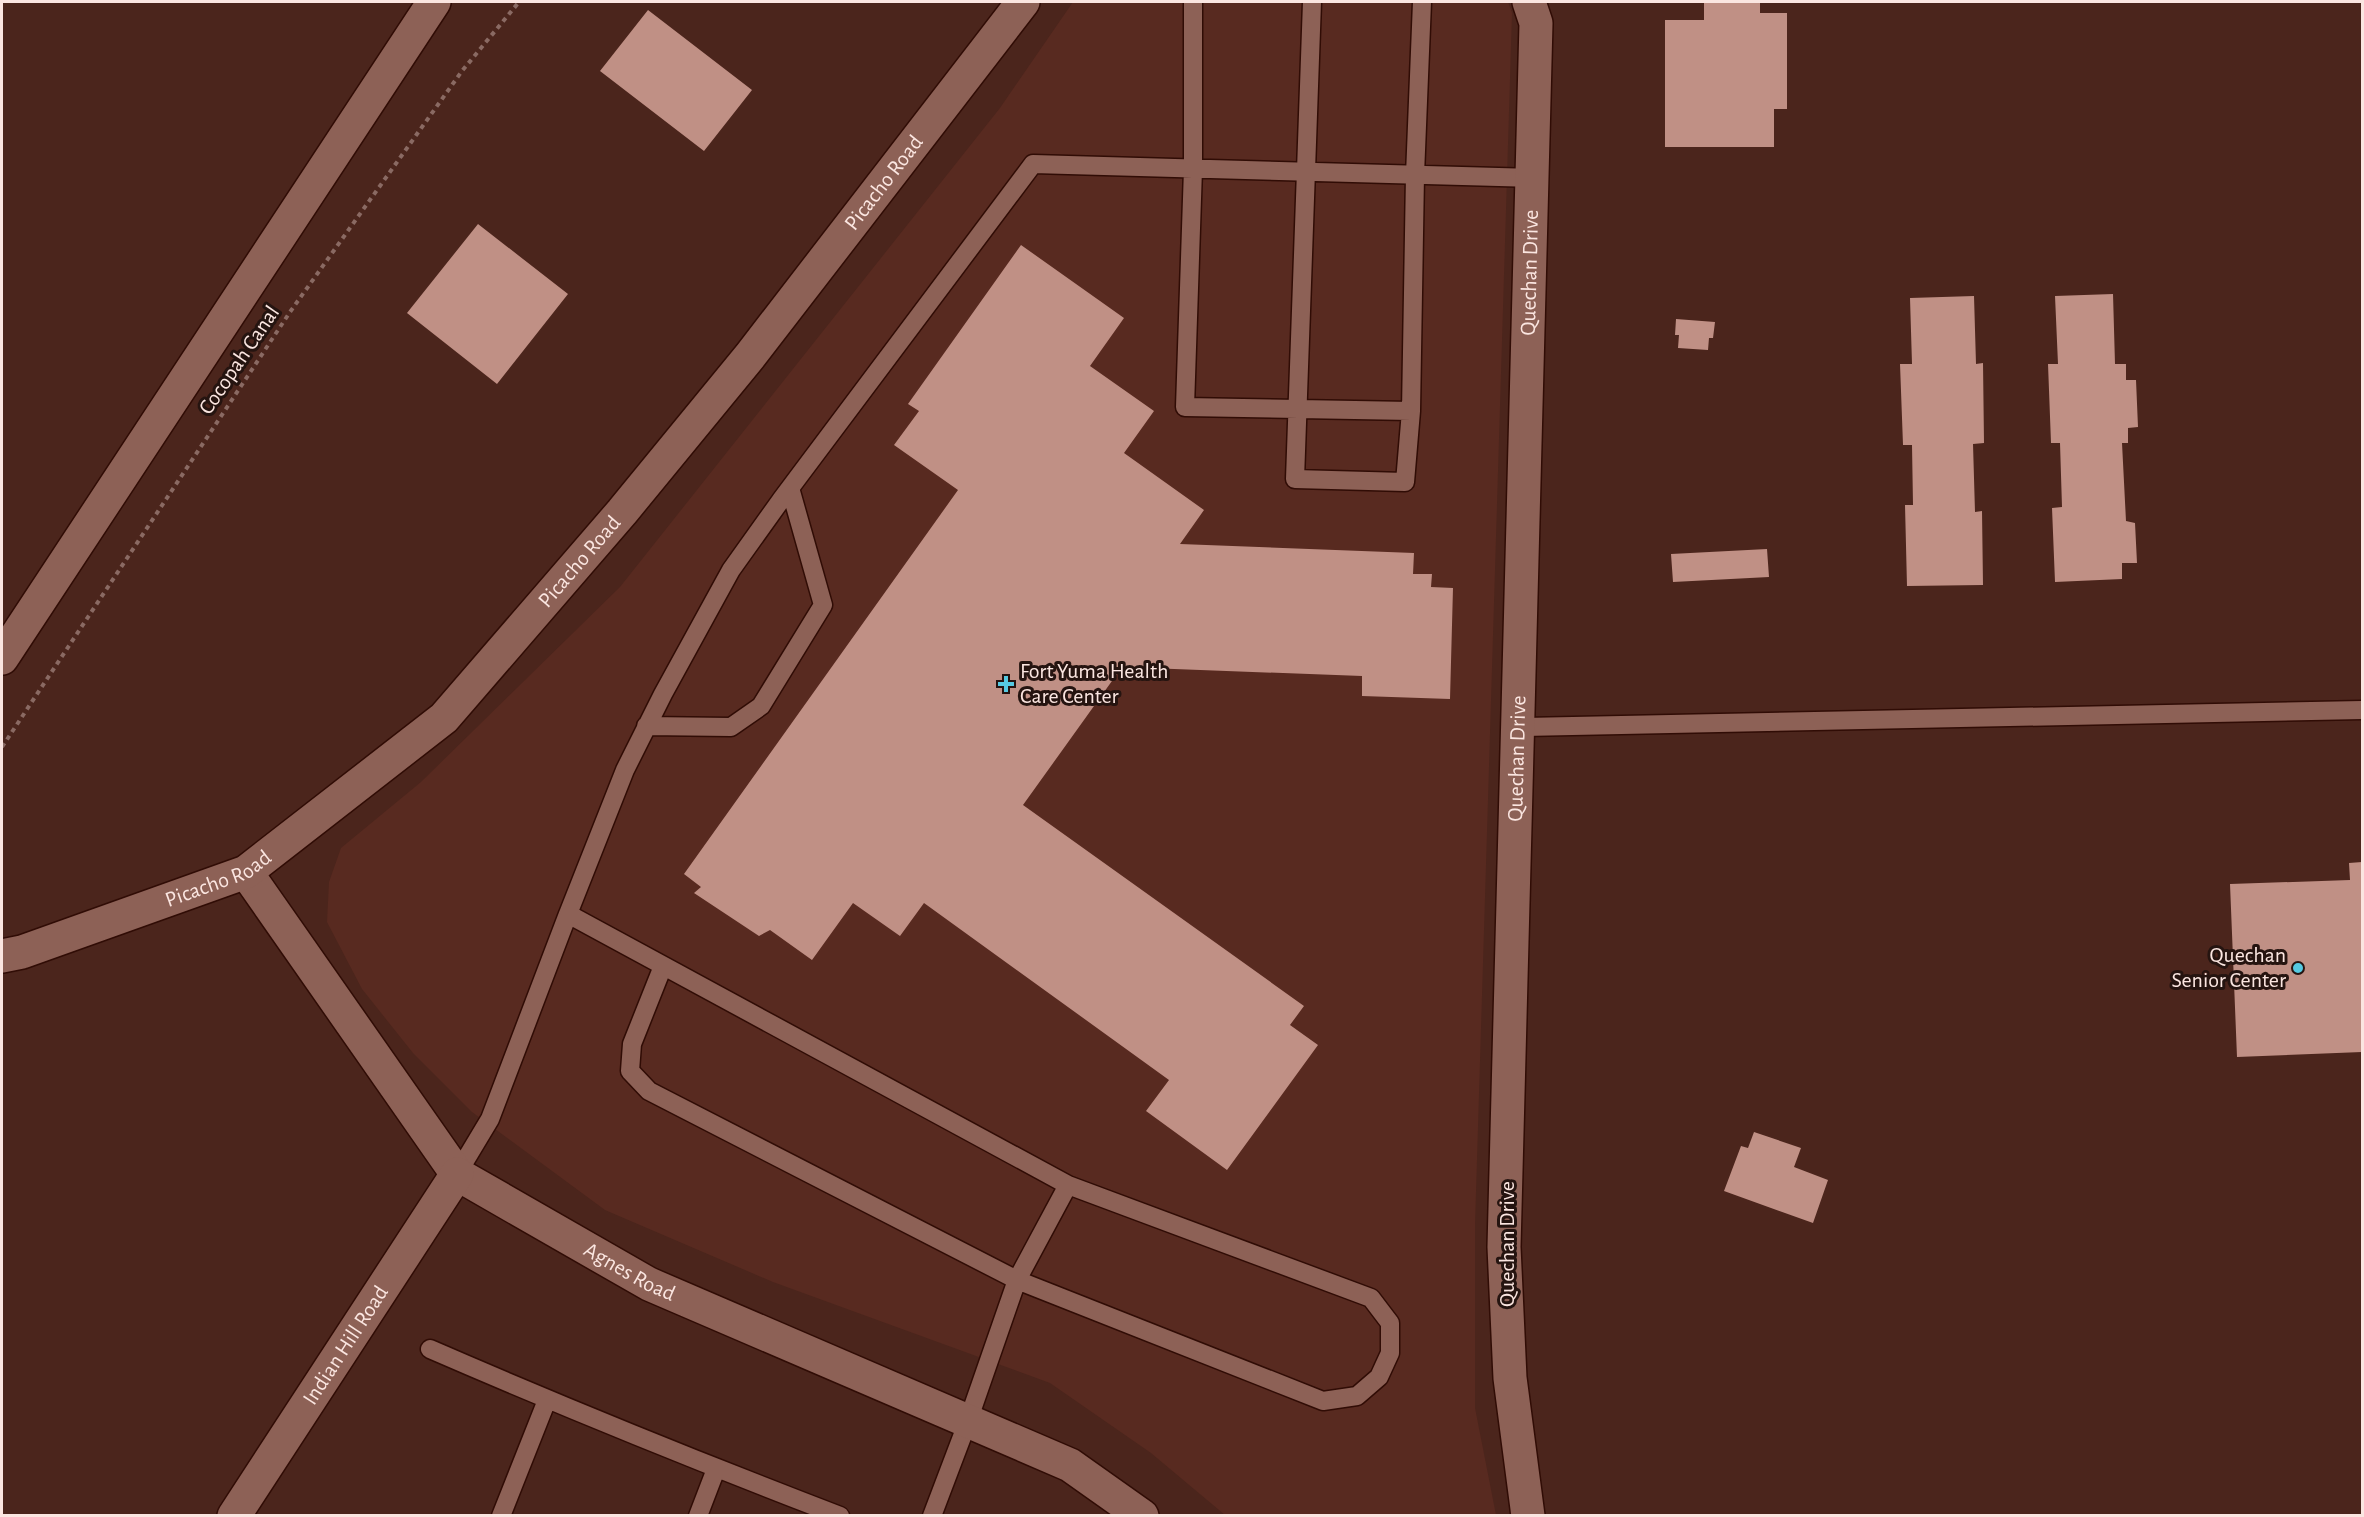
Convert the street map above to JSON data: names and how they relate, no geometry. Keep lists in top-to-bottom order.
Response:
{
  "streets": {
    "street": [
      "Picacho Road",
      "Quechan Drive",
      "Agnes Road",
      "Indian Hill Road"
    ],
    "path": ["Cocopah Canal"]
  },
  "crossings": [
    ["Picacho Road", "Agnes Road"],
    ["Agnes Road", "Indian Hill Road"]
  ],
  "places": {
    "health": ["Fort Yuma Health Care Center"],
    "other": ["Quechan Senior Center"]
  }
}
